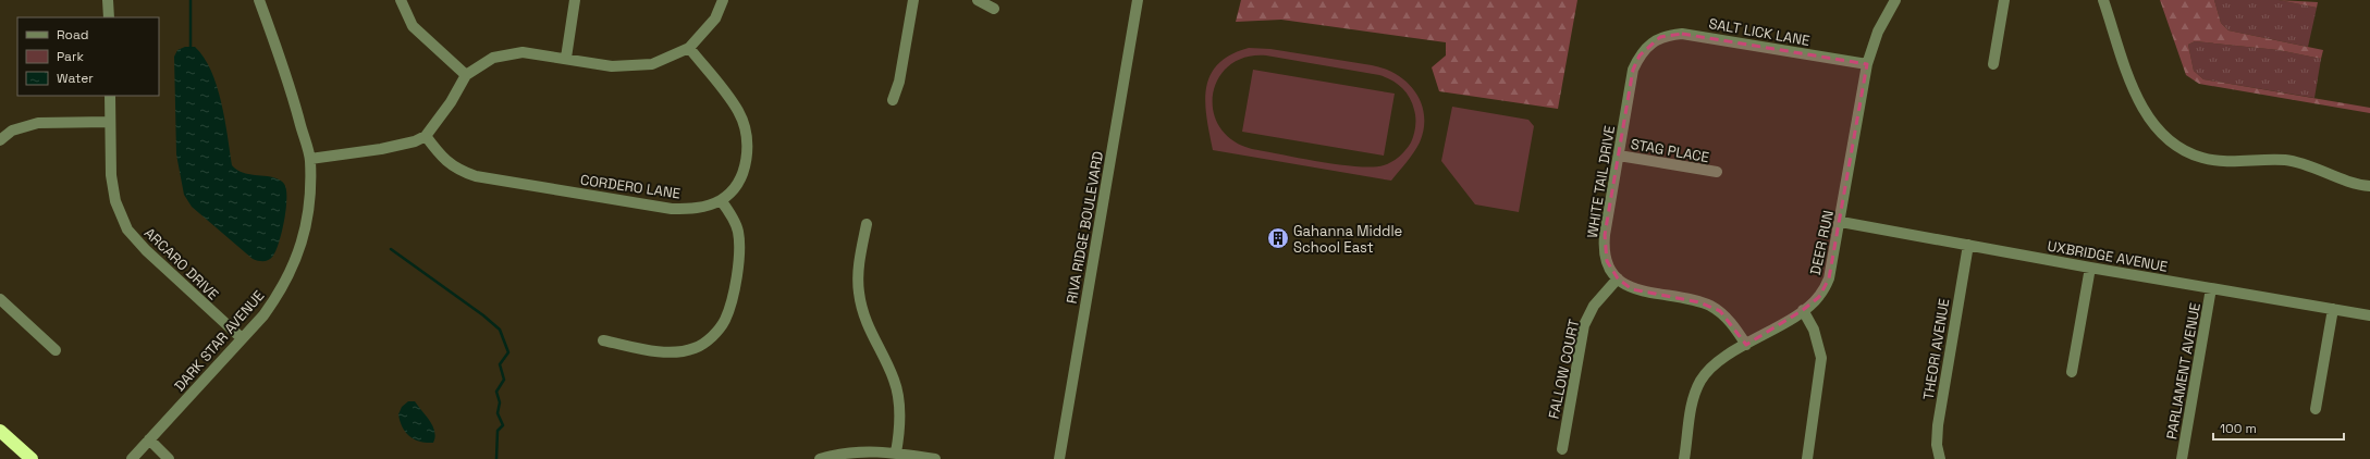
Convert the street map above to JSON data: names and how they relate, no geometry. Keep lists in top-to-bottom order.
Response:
{
  "streets": {
    "street": [
      "SALT LICK LANE",
      "STAG PLACE",
      "WHITE TAIL DRIVE",
      "CORDERO LANE",
      "RIVA RIDGE BOULEVARD",
      "DEER RUN",
      "UXBRIDGE AVENUE",
      "ARCARO DRIVE",
      "DARK STAR AVENUE",
      "THEORI AVENUE",
      "FALLOW COURT",
      "PARLIAMENT AVENUE"
    ]
  },
  "crossings": [
    ["SALT LICK LANE", "WHITE TAIL DRIVE"],
    ["SALT LICK LANE", "DEER RUN"],
    ["STAG PLACE", "WHITE TAIL DRIVE"],
    ["WHITE TAIL DRIVE", "DEER RUN"],
    ["WHITE TAIL DRIVE", "FALLOW COURT"],
    ["DEER RUN", "UXBRIDGE AVENUE"],
    ["UXBRIDGE AVENUE", "THEORI AVENUE"],
    ["UXBRIDGE AVENUE", "PARLIAMENT AVENUE"],
    ["ARCARO DRIVE", "DARK STAR AVENUE"]
  ],
  "places": {
    "building": ["Gahanna Middle School East"]
  },
  "legend": ["Road", "Park", "Water"],
  "scale_bar": "100 m"
}
